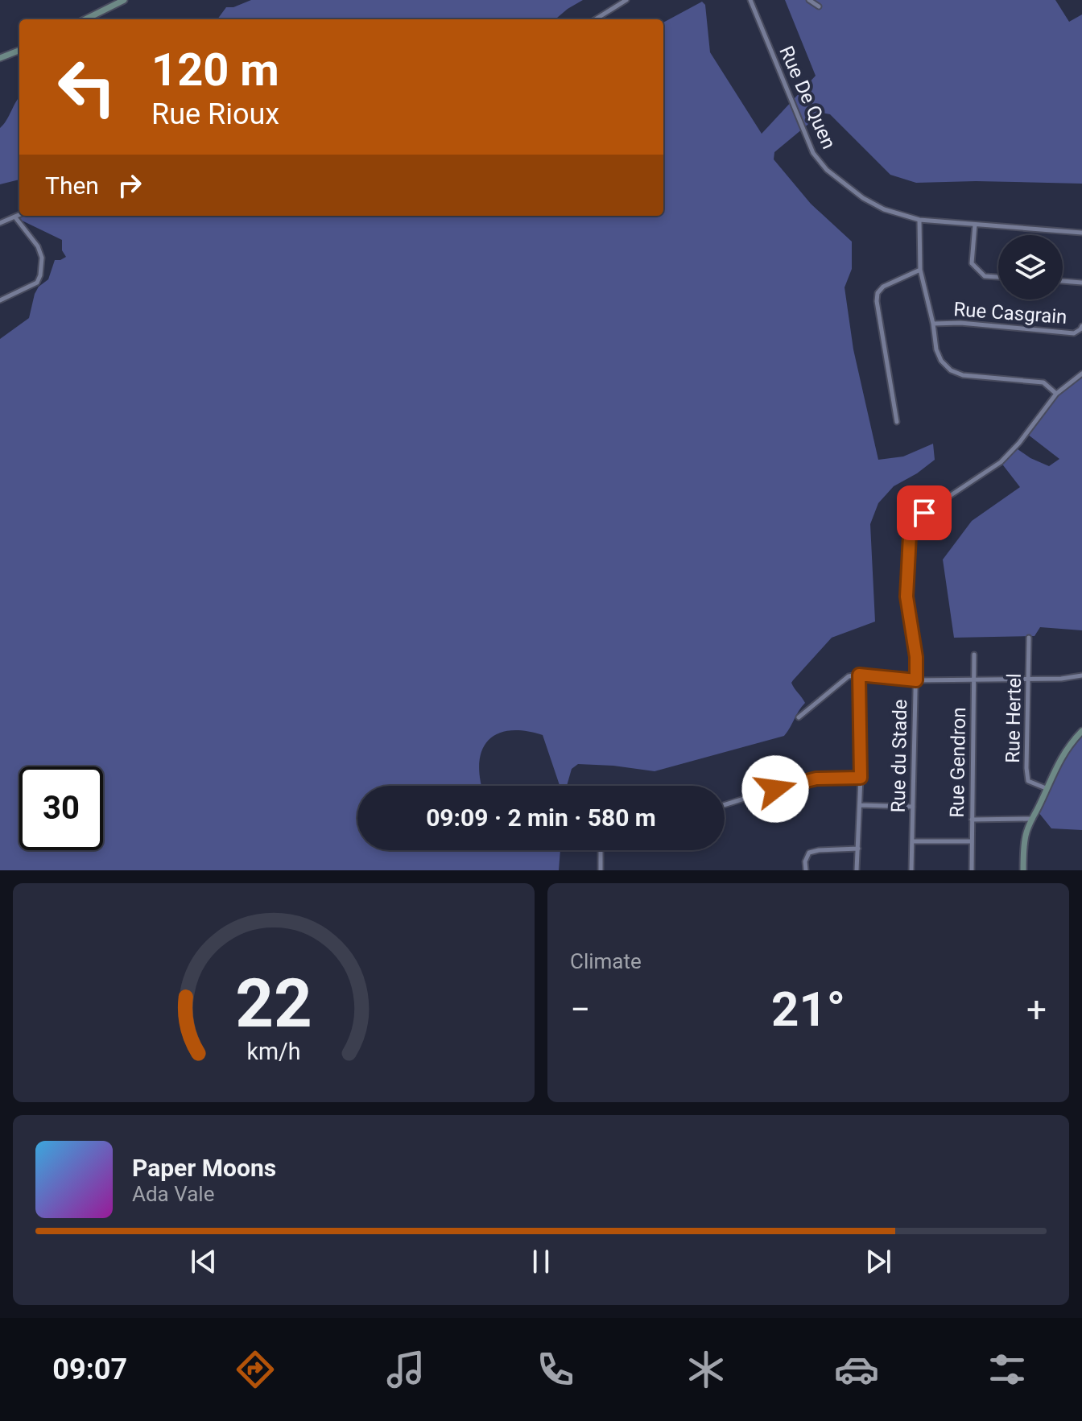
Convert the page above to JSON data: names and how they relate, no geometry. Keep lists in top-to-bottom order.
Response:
{
  "streets": {
    "street": [
      "Rue De Quen",
      "Rue Casgrain",
      "Rue Hertel",
      "Rue du Stade",
      "Rue Gendron"
    ]
  },
  "page": {
    "turn": ["120 m", "Rue Rioux"],
    "then": "Then",
    "limit": "30",
    "trip": "09:09 · 2 min · 580 m",
    "tile": "Climate",
    "heat": ["−", "21°", "+"],
    "song": ["Paper Moons", "Ada Vale"],
    "tabs": "09:07",
    "gauge": ["22", "km/h"]
  }
}
